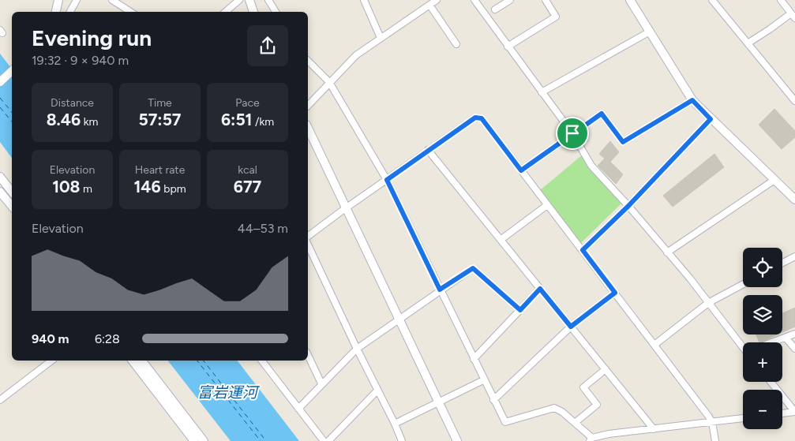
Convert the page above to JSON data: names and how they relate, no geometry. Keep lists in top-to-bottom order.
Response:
{
  "water": ["富岩運河"],
  "page": {
    "heading": ["Evening run", "19:32 · 9 × 940 m"],
    "stats": [
      ["Distance", "8.46 km"],
      ["Time", "57:57"],
      ["Pace", "6:51 /km"],
      ["Elevation", "108 m"],
      ["Heart rate", "146 bpm"],
      ["kcal", "677"]
    ],
    "chart": ["Elevation", "44–53 m"],
    "map_buttons": ["+", "−"],
    "list": [
      {
        "name": "940 m",
        "note": "6:28"
      }
    ]
  }
}
